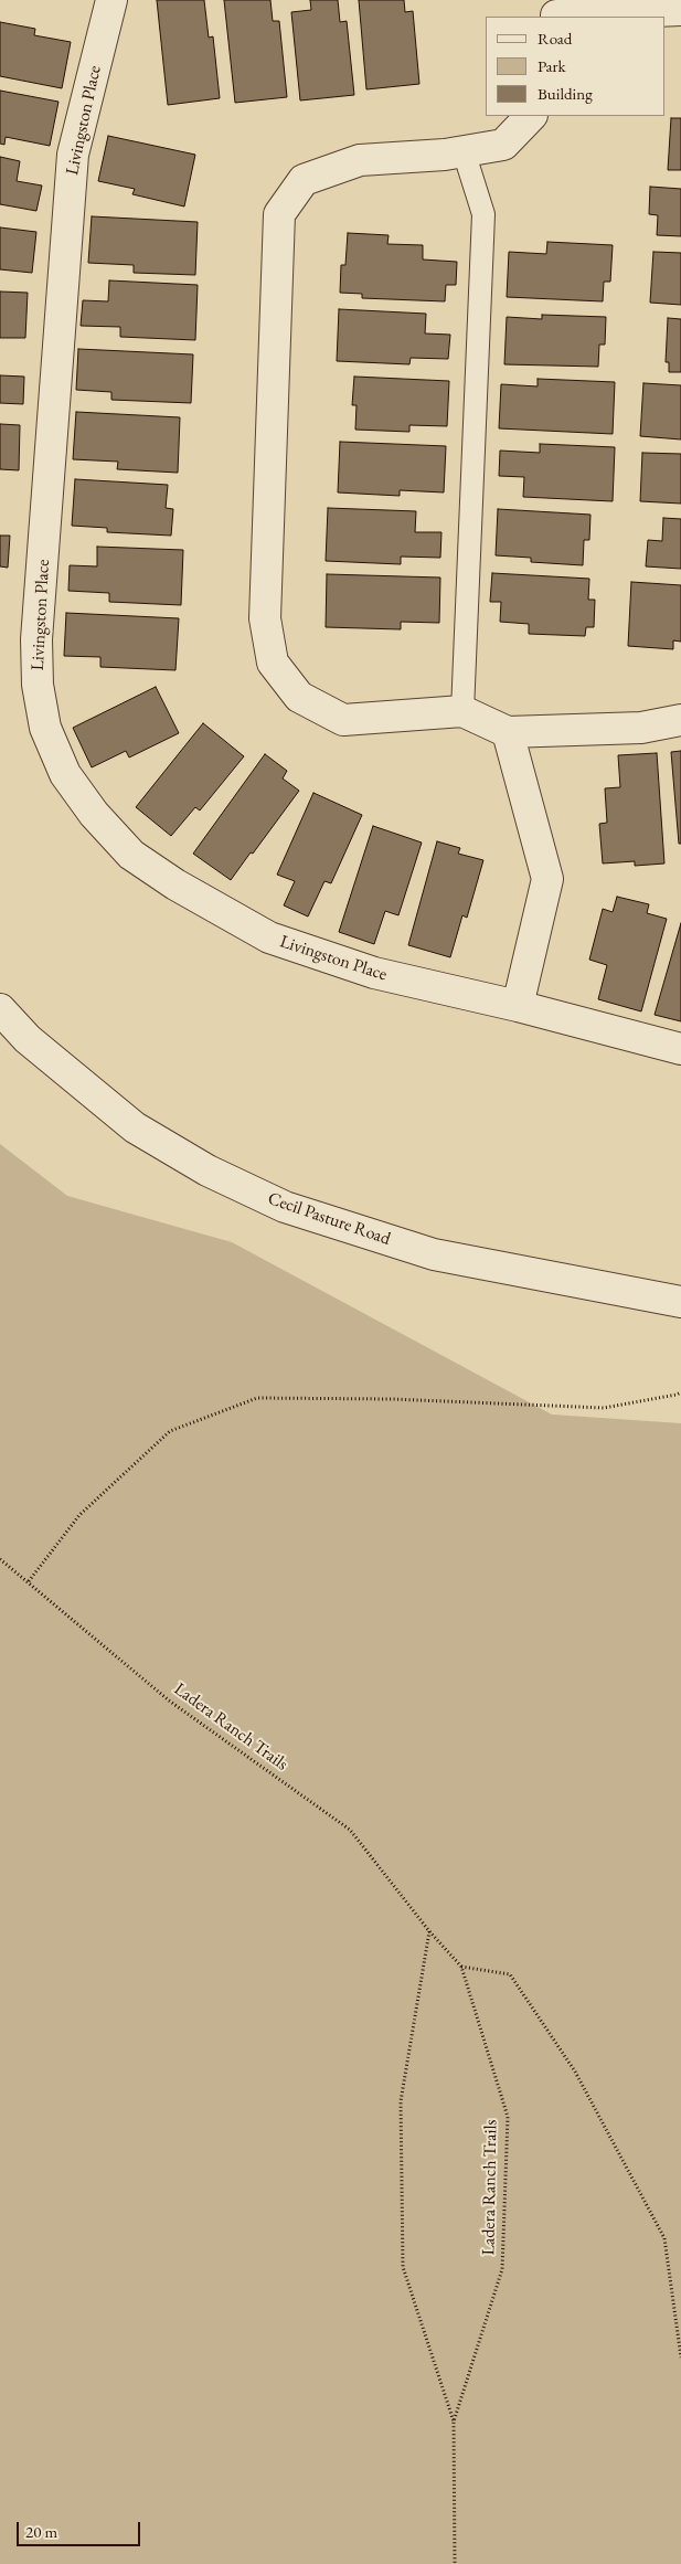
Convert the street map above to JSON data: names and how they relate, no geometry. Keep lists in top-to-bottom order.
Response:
{
  "streets": {
    "street": ["Livingston Place", "Cecil Pasture Road"],
    "path": ["Ladera Ranch Trails"]
  },
  "legend": ["Road", "Park", "Building"],
  "scale_bar": "20 m"
}
